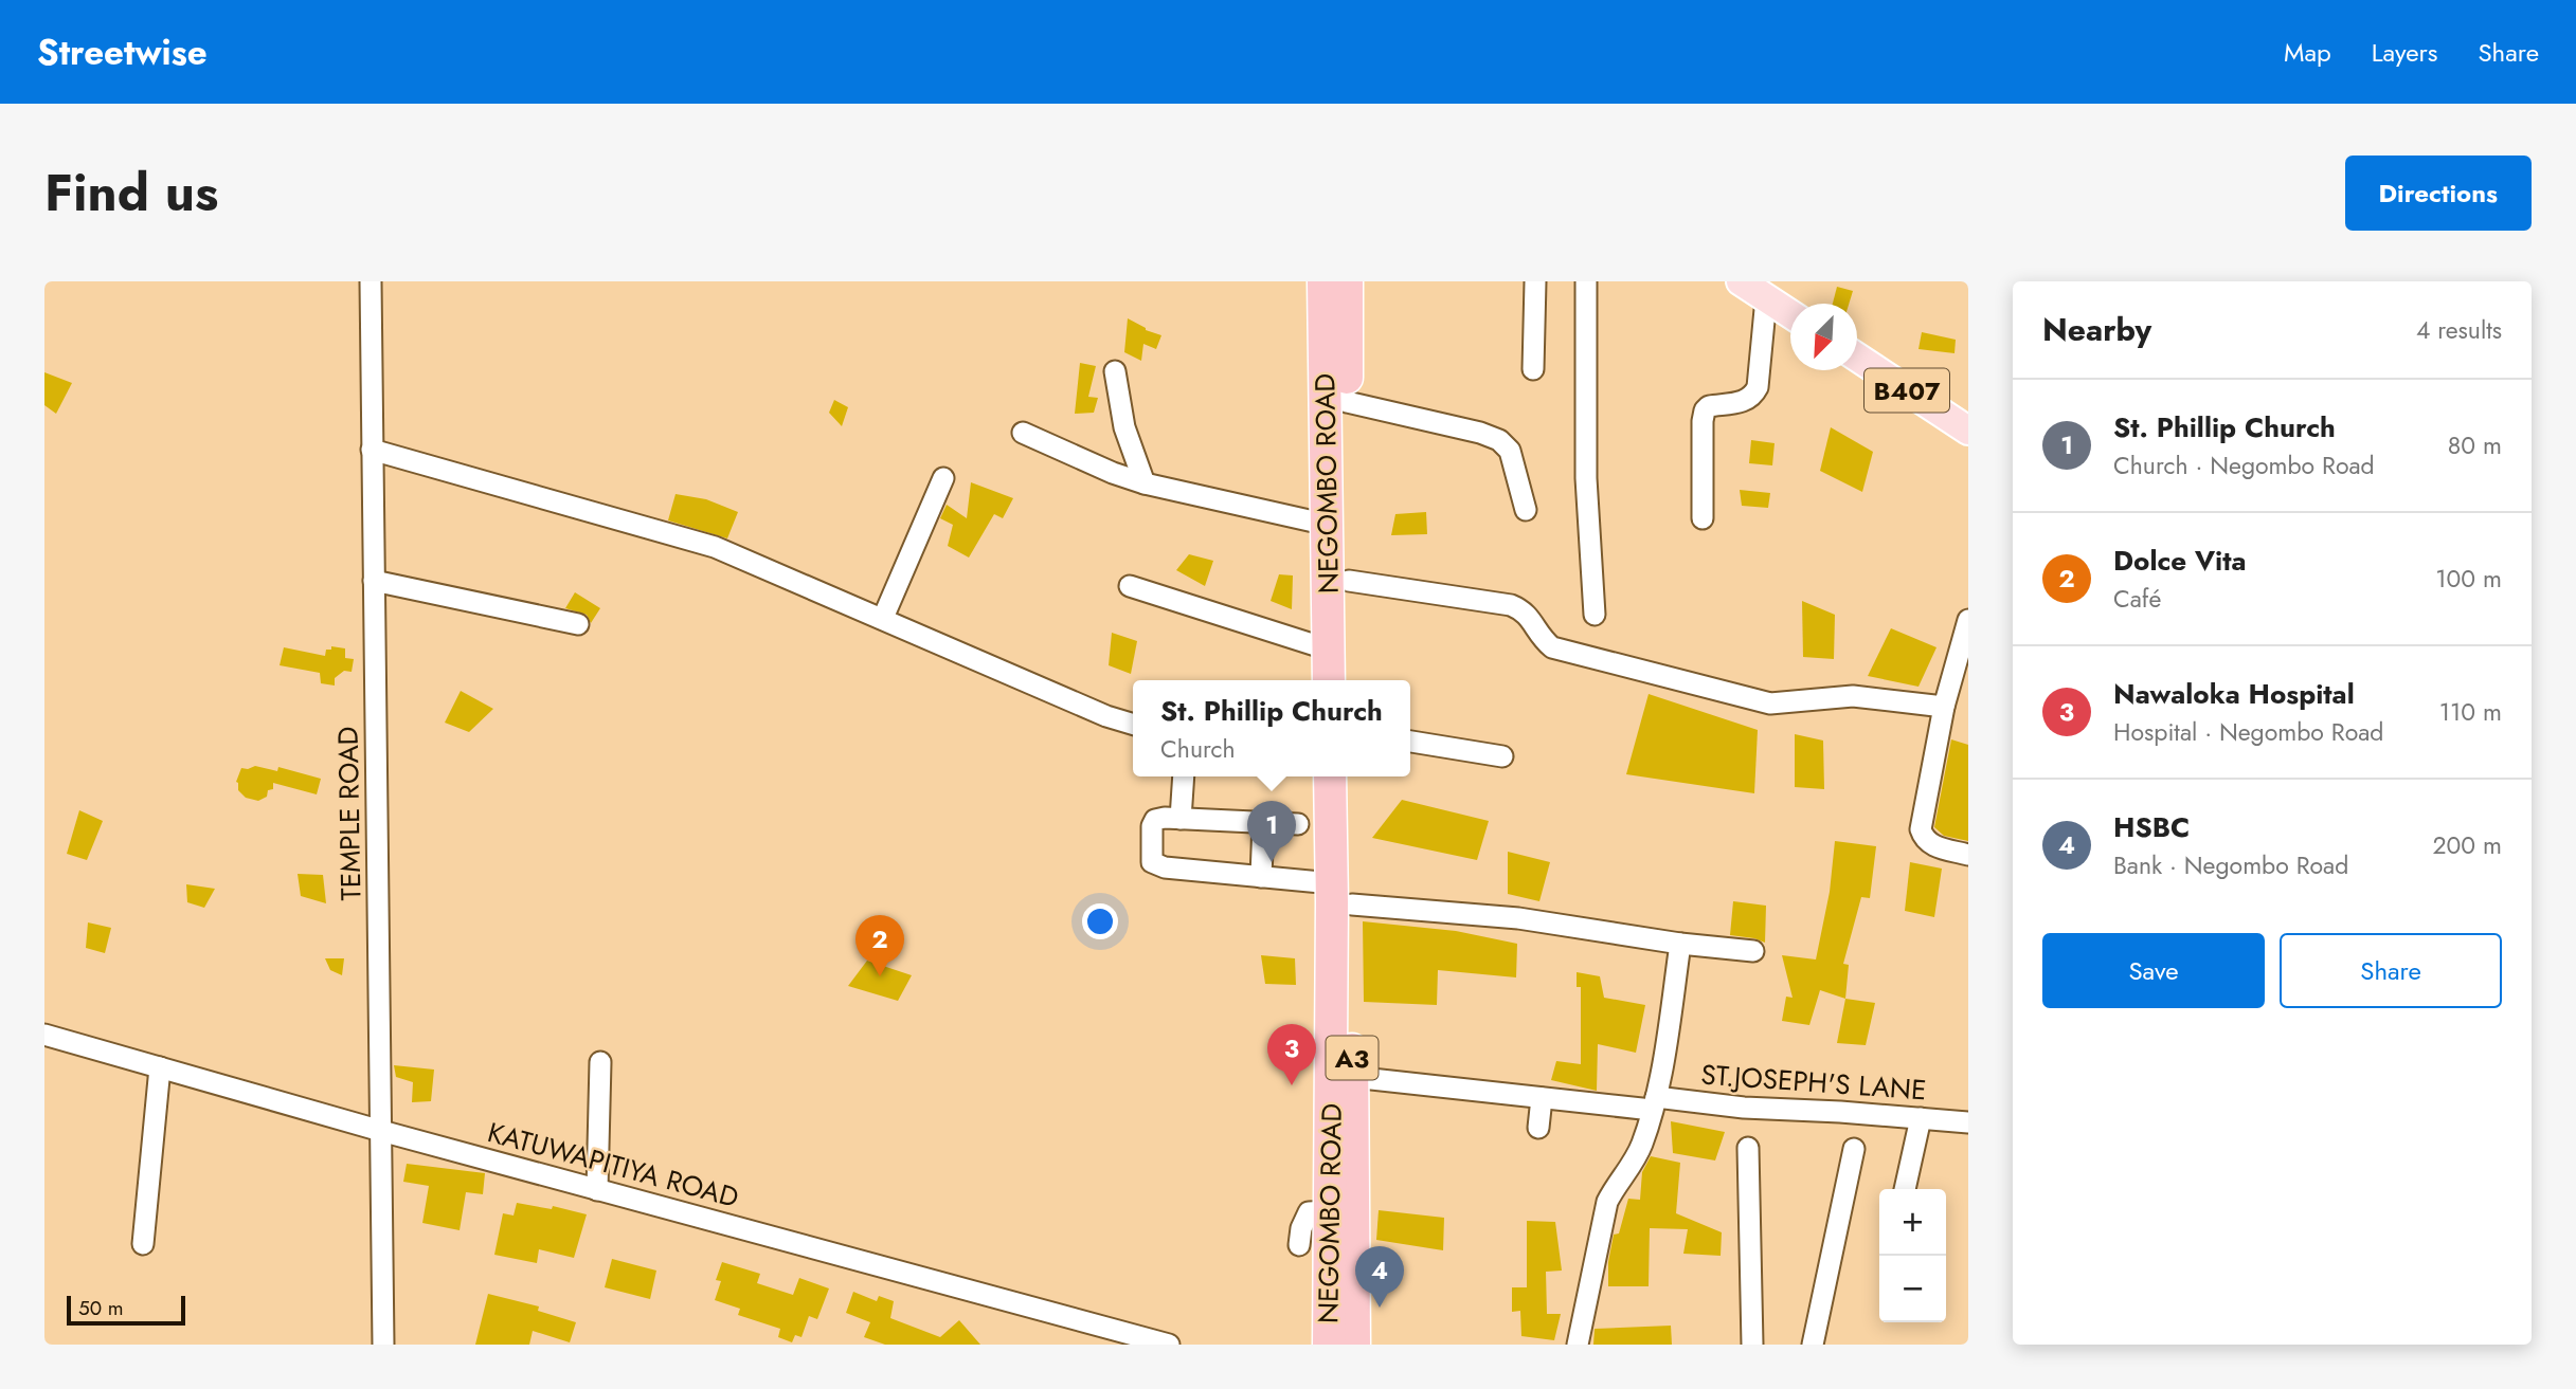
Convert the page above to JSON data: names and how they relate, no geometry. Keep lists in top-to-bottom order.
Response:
{
  "streets": {
    "highway": ["NEGOMBO ROAD", "A3"],
    "main road": ["B407"],
    "street": ["TEMPLE ROAD", "ST.JOSEPH'S LANE", "KATUWAPITIYA ROAD"]
  },
  "crossings": [
    ["NEGOMBO ROAD", "ST.JOSEPH'S LANE"],
    ["TEMPLE ROAD", "KATUWAPITIYA ROAD"]
  ],
  "scale_bar": "50 m",
  "north": "bottom left",
  "page": {
    "header": "Streetwise",
    "nav": ["Map", "Layers", "Share"],
    "title": "Find us",
    "buttons": [
      "Directions",
      ["Save", "Share"]
    ],
    "heading": ["Nearby", "4 results"],
    "list": [
      {
        "mark": "1",
        "name": "St. Phillip Church",
        "note": "Church · Negombo Road",
        "value": "80 m"
      },
      {
        "mark": "2",
        "name": "Dolce Vita",
        "note": "Café",
        "value": "100 m"
      },
      {
        "mark": "3",
        "name": "Nawaloka Hospital",
        "note": "Hospital · Negombo Road",
        "value": "110 m"
      },
      {
        "mark": "4",
        "name": "HSBC",
        "note": "Bank · Negombo Road",
        "value": "200 m"
      }
    ],
    "popup": ["St. Phillip Church", "Church"],
    "pins": [
      "1",
      "2",
      "3",
      "4"
    ],
    "map_buttons": ["+", "−"],
    "scale": "50 m"
  }
}
